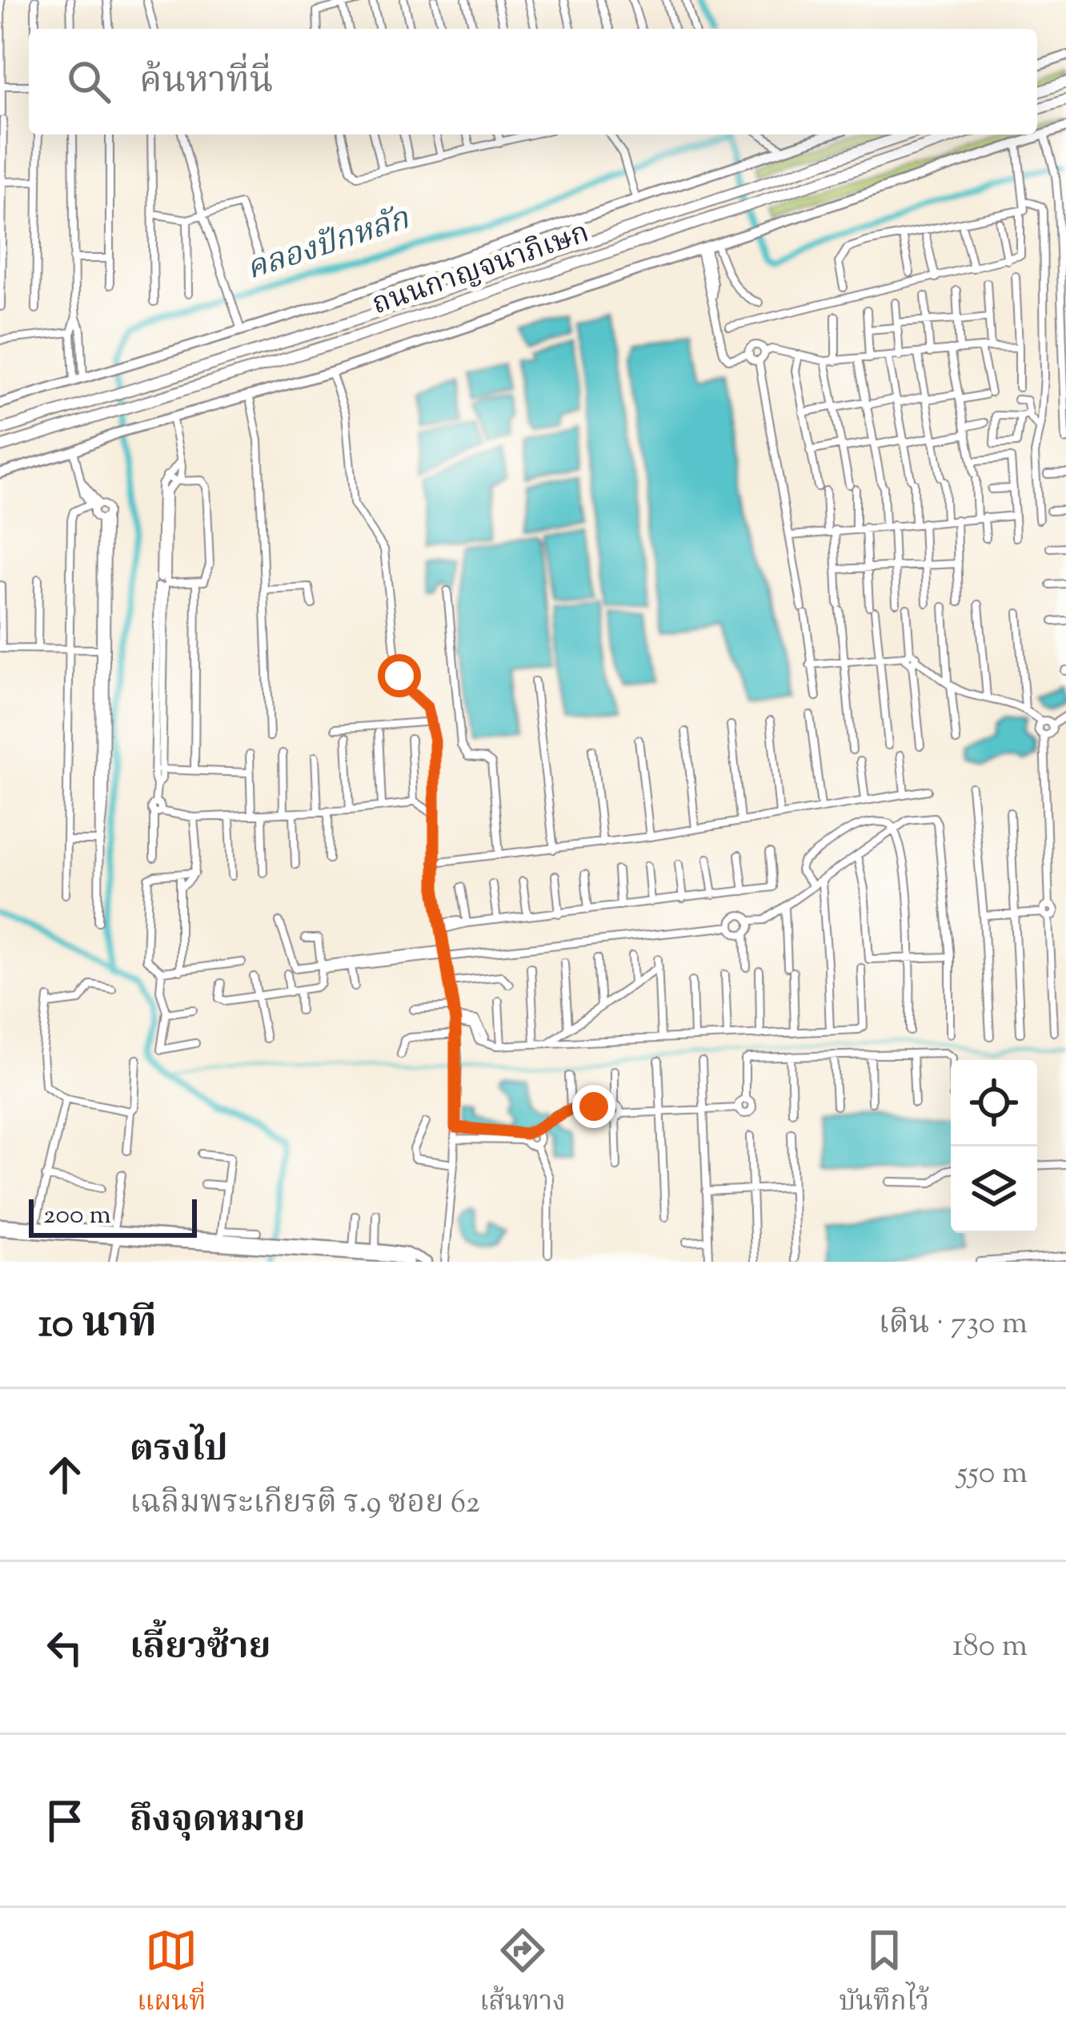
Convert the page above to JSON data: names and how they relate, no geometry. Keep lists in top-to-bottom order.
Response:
{
  "streets": {
    "highway": ["ถนนกาญจนาภิเษก"]
  },
  "water": ["คลองปักหลัก"],
  "scale_bar": "200 m",
  "page": {
    "search": "ค้นหาที่นี่",
    "scale": "200 m",
    "heading": ["10 นาที", "เดิน · 730 m"],
    "list": [
      ["ตรงไป", "เฉลิมพระเกียรติ ร.9 ซอย 62", "550 m"],
      ["เลี้ยวซ้าย", "180 m"],
      "ถึงจุดหมาย"
    ],
    "nav": ["แผนที่", "เส้นทาง", "บันทึกไว้"]
  }
}
